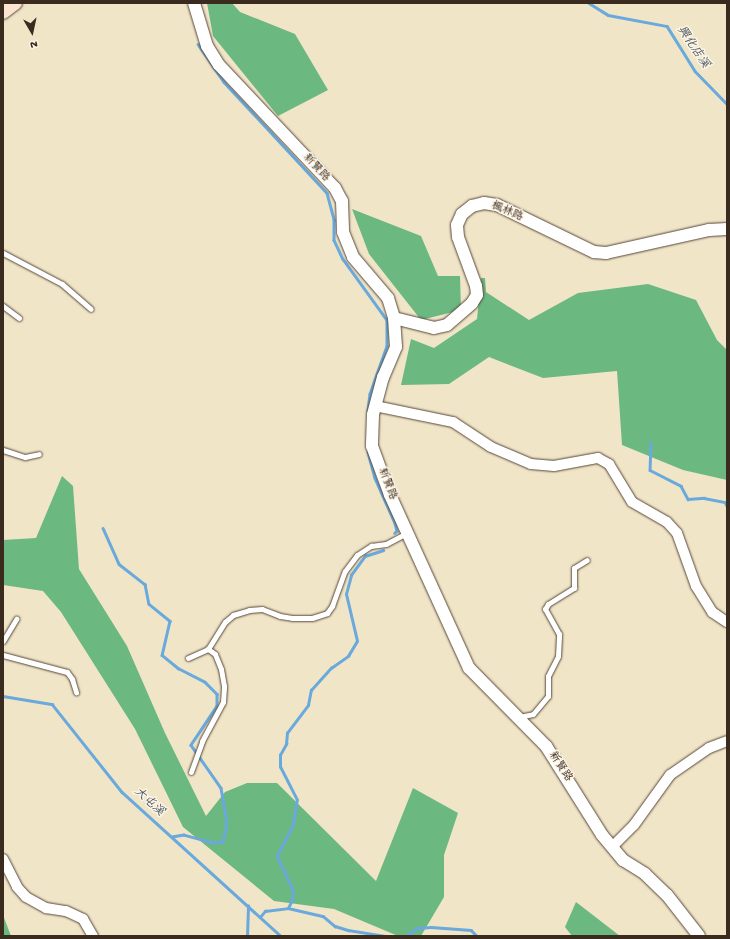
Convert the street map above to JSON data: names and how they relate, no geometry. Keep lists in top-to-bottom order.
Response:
{
  "streets": {
    "street": ["新賢路", "楓林路"]
  },
  "crossings": [
    ["新賢路", "楓林路"]
  ],
  "water": ["興化店溪", "大屯溪"],
  "north": "bottom"
}
